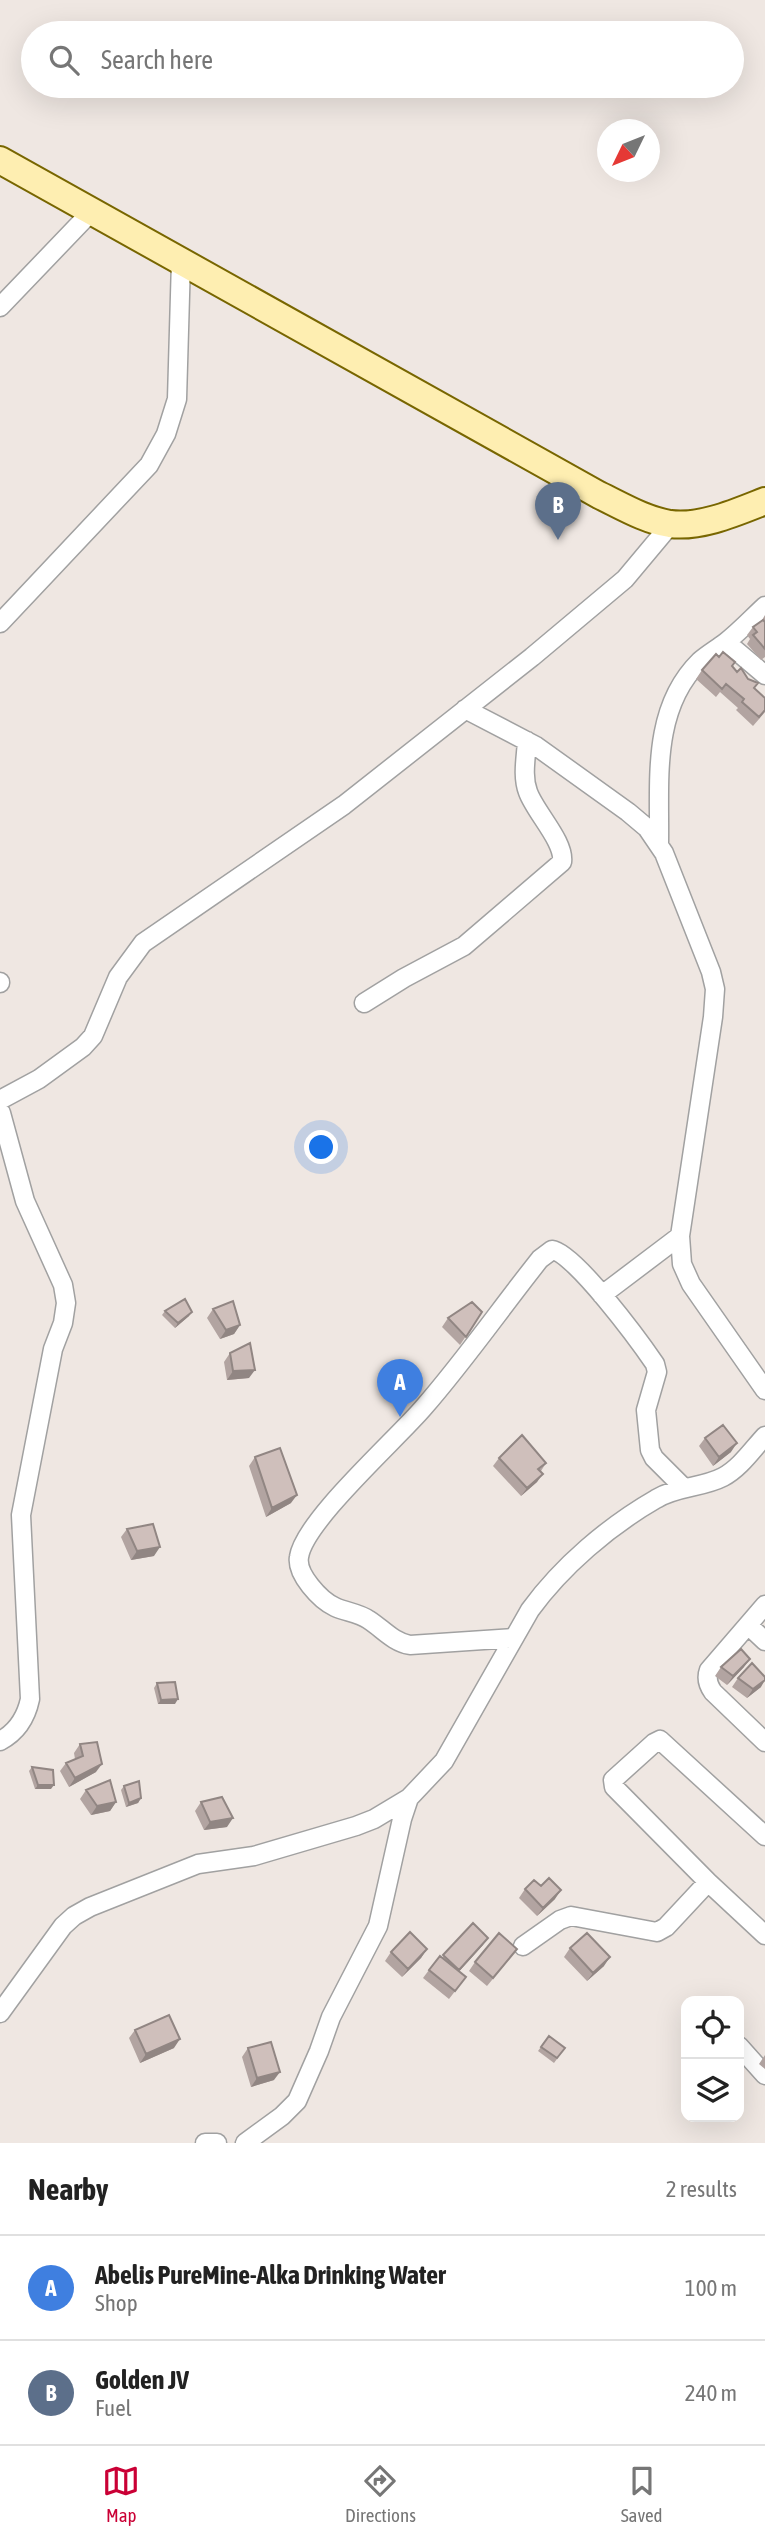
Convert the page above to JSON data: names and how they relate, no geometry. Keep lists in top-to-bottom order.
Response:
{
  "north": "bottom left",
  "page": {
    "search": "Search here",
    "pins": ["B", "A"],
    "heading": ["Nearby", "2 results"],
    "list": [
      {
        "mark": "A",
        "name": "Abelis PureMine-Alka Drinking Water",
        "note": "Shop",
        "value": "100 m"
      },
      {
        "mark": "B",
        "name": "Golden JV",
        "note": "Fuel",
        "value": "240 m"
      }
    ],
    "nav": ["Map", "Directions", "Saved"]
  }
}
